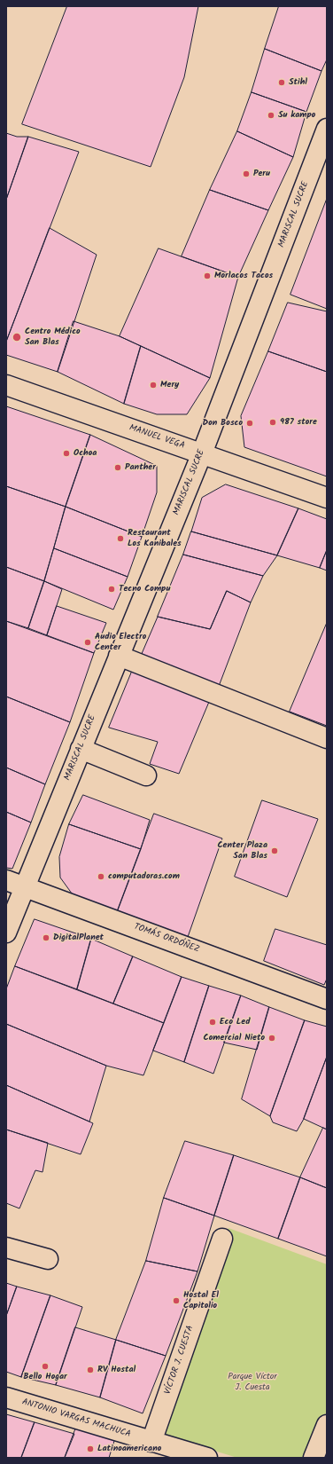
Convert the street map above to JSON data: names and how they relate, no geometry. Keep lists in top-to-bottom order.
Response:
{
  "streets": {
    "street": [
      "MARISCAL SUCRE",
      "MANUEL VEGA",
      "TOMÁS ORDÓÑEZ",
      "VÍCTOR J. CUESTA",
      "ANTONIO VARGAS MACHUCA"
    ]
  },
  "crossings": [
    ["MARISCAL SUCRE", "MANUEL VEGA"],
    ["MARISCAL SUCRE", "TOMÁS ORDÓÑEZ"],
    ["VÍCTOR J. CUESTA", "ANTONIO VARGAS MACHUCA"]
  ],
  "parks": ["Parque Víctor J. Cuesta"],
  "places": [
    "Stihl",
    "Su kampo",
    "Peru",
    "Morlacos Tacos",
    "Centro Médico San Blas",
    "Mery",
    "987 store",
    "Don Bosco",
    "Ochoa",
    "Panther",
    "Restaurant Los Kanibales",
    "Tecno Compu",
    "Audio Electro Center",
    "Center Plaza San Blas",
    "computadoras.com",
    "DigitalPlanet",
    "Eco Led",
    "Comercial Nieto",
    "Hostal El Capitolio",
    "Bello Hogar",
    "RV Hostal",
    "Latinoamericano"
  ]
}
